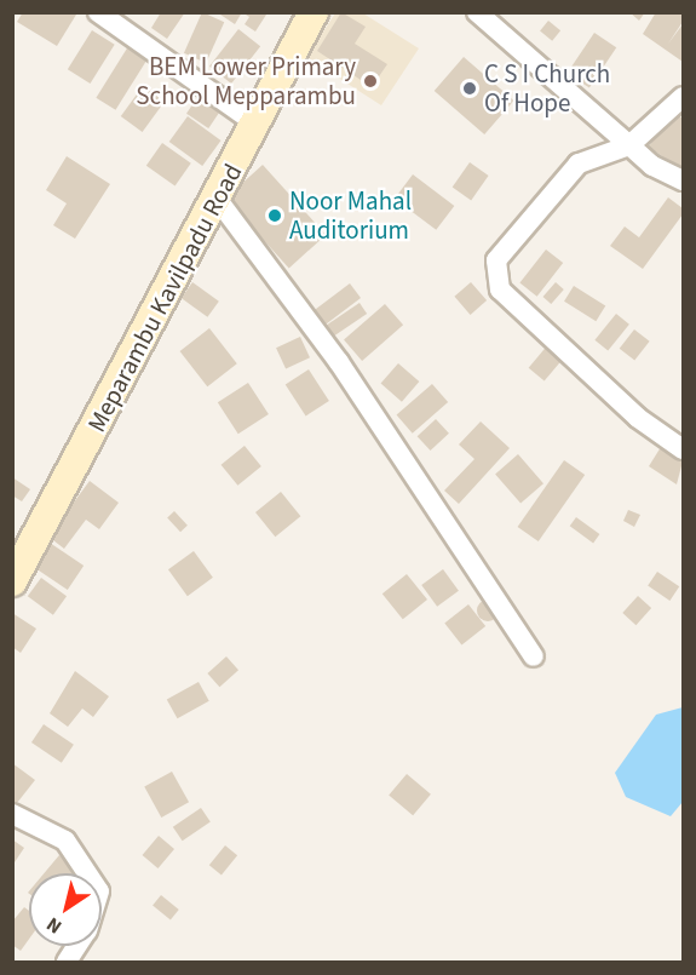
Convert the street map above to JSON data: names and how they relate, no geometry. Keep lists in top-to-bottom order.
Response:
{
  "streets": {
    "main road": ["Meparambu Kavilpadu Road"]
  },
  "places": ["BEM Lower Primary School Mepparambu", "C S I Church Of Hope", "Noor Mahal Auditorium"],
  "north": "bottom left"
}
